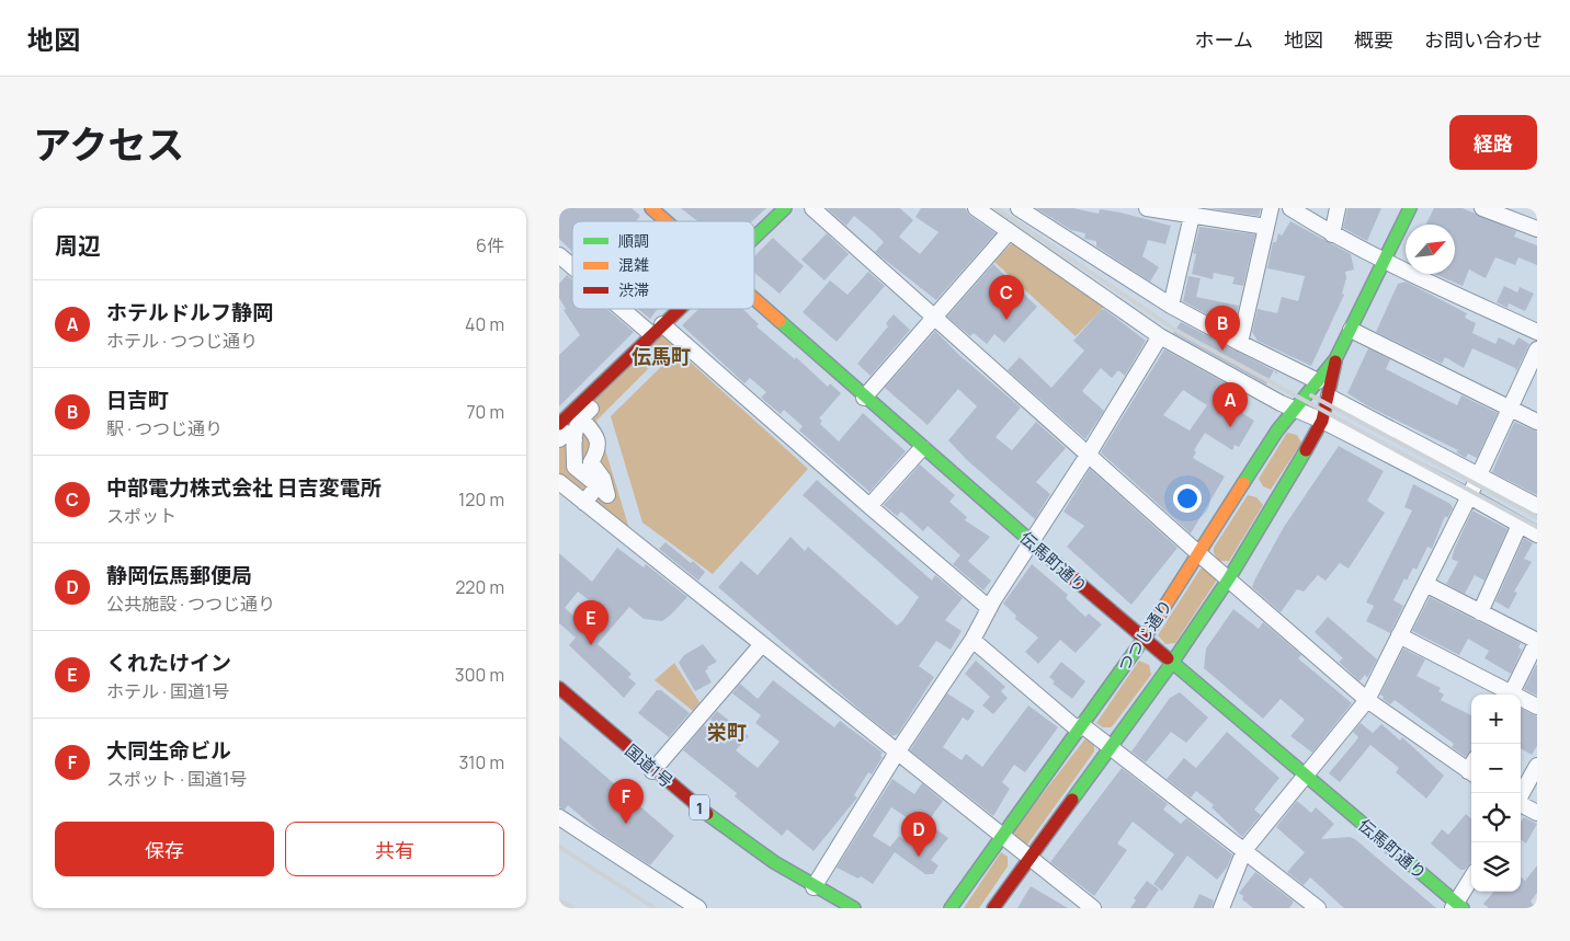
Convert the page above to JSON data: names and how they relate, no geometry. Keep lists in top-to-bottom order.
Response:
{
  "streets": {
    "main road": [
      "伝馬町通り",
      "つつじ通り",
      "国道1号",
      "1"
    ]
  },
  "crossings": [
    ["伝馬町通り", "つつじ通り"]
  ],
  "districts": ["伝馬町", "栄町"],
  "legend": ["順調", "混雑", "渋滞"],
  "north": "top right",
  "page": {
    "header": "地図",
    "nav": [
      "ホーム",
      "地図",
      "概要",
      "お問い合わせ"
    ],
    "title": "アクセス",
    "buttons": [
      "経路",
      ["保存", "共有"]
    ],
    "heading": ["周辺", "6件"],
    "pins": [
      "C",
      "B",
      "A",
      "E",
      "F",
      "D"
    ],
    "list": [
      {
        "mark": "A",
        "name": "ホテルドルフ静岡",
        "note": "ホテル · つつじ通り",
        "value": "40 m"
      },
      {
        "mark": "B",
        "name": "日吉町",
        "note": "駅 · つつじ通り",
        "value": "70 m"
      },
      {
        "mark": "C",
        "name": "中部電力株式会社 日吉変電所",
        "note": "スポット",
        "value": "120 m"
      },
      {
        "mark": "D",
        "name": "静岡伝馬郵便局",
        "note": "公共施設 · つつじ通り",
        "value": "220 m"
      },
      {
        "mark": "E",
        "name": "くれたけイン",
        "note": "ホテル · 国道1号",
        "value": "300 m"
      },
      {
        "mark": "F",
        "name": "大同生命ビル",
        "note": "スポット · 国道1号",
        "value": "310 m"
      }
    ],
    "map_buttons": ["+", "−"]
  }
}
